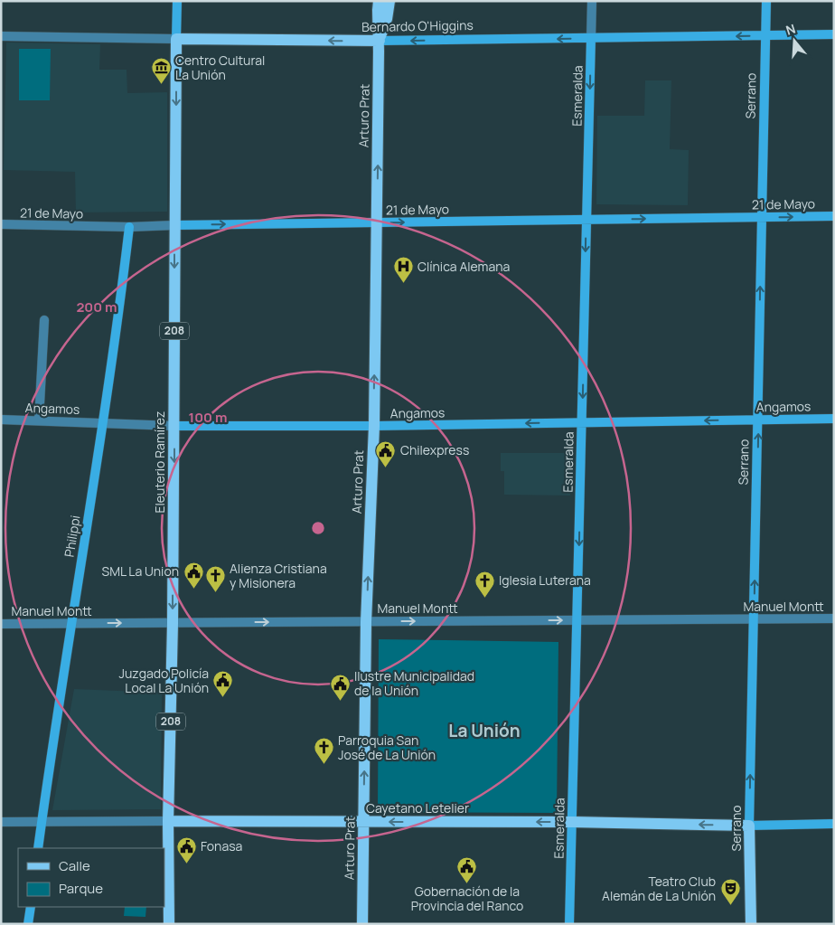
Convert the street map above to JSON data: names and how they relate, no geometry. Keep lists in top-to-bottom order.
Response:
{
  "streets": {
    "main road": [
      "Bernardo O'Higgins",
      "Serrano",
      "Arturo Prat",
      "208",
      "Eleuterio Ramírez",
      "Cayetano Letelier"
    ],
    "street": [
      "Esmeralda",
      "21 de Mayo",
      "Angamos",
      "Philippi",
      "Manuel Montt"
    ]
  },
  "crossings": [
    ["Bernardo O'Higgins", "Esmeralda"],
    ["Bernardo O'Higgins", "Serrano"],
    ["Bernardo O'Higgins", "Arturo Prat"],
    ["Bernardo O'Higgins", "Eleuterio Ramírez"],
    ["Esmeralda", "21 de Mayo"],
    ["Esmeralda", "Angamos"],
    ["Esmeralda", "Manuel Montt"],
    ["Esmeralda", "Cayetano Letelier"],
    ["Serrano", "21 de Mayo"],
    ["Serrano", "Angamos"],
    ["Serrano", "Manuel Montt"],
    ["Serrano", "Cayetano Letelier"],
    ["Arturo Prat", "21 de Mayo"],
    ["Arturo Prat", "Angamos"],
    ["Arturo Prat", "Manuel Montt"],
    ["Arturo Prat", "Cayetano Letelier"],
    ["21 de Mayo", "Eleuterio Ramírez"],
    ["21 de Mayo", "Philippi"],
    ["Angamos", "Eleuterio Ramírez"],
    ["Angamos", "Philippi"],
    ["Eleuterio Ramírez", "Manuel Montt"],
    ["Eleuterio Ramírez", "Cayetano Letelier"],
    ["Philippi", "Manuel Montt"],
    ["Philippi", "Cayetano Letelier"]
  ],
  "one_way": [
    "Bernardo O'Higgins",
    "Esmeralda",
    "Serrano",
    "Arturo Prat",
    "21 de Mayo",
    "Angamos",
    "Eleuterio Ramírez",
    "Manuel Montt",
    "Cayetano Letelier"
  ],
  "districts": ["La Unión"],
  "places": {
    "museum": ["Centro Cultural La Unión"],
    "hospital": ["Clínica Alemana"],
    "public building": [
      "Chilexpress",
      "SML La Union",
      "Juzgado Policía Local La Unión",
      "Ilustre Municipalidad de la Unión",
      "Fonasa",
      "Gobernación de la Provincia del Ranco"
    ],
    "church": ["Alienza Cristiana y Misionera", "Iglesia Luterana", "Parroquia San José de La Unión"],
    "theatre": ["Teatro Club Alemán de La Unión"]
  },
  "legend": ["Calle", "Parque"],
  "north": "top",
  "rings": ["200 m", "100 m"]
}
